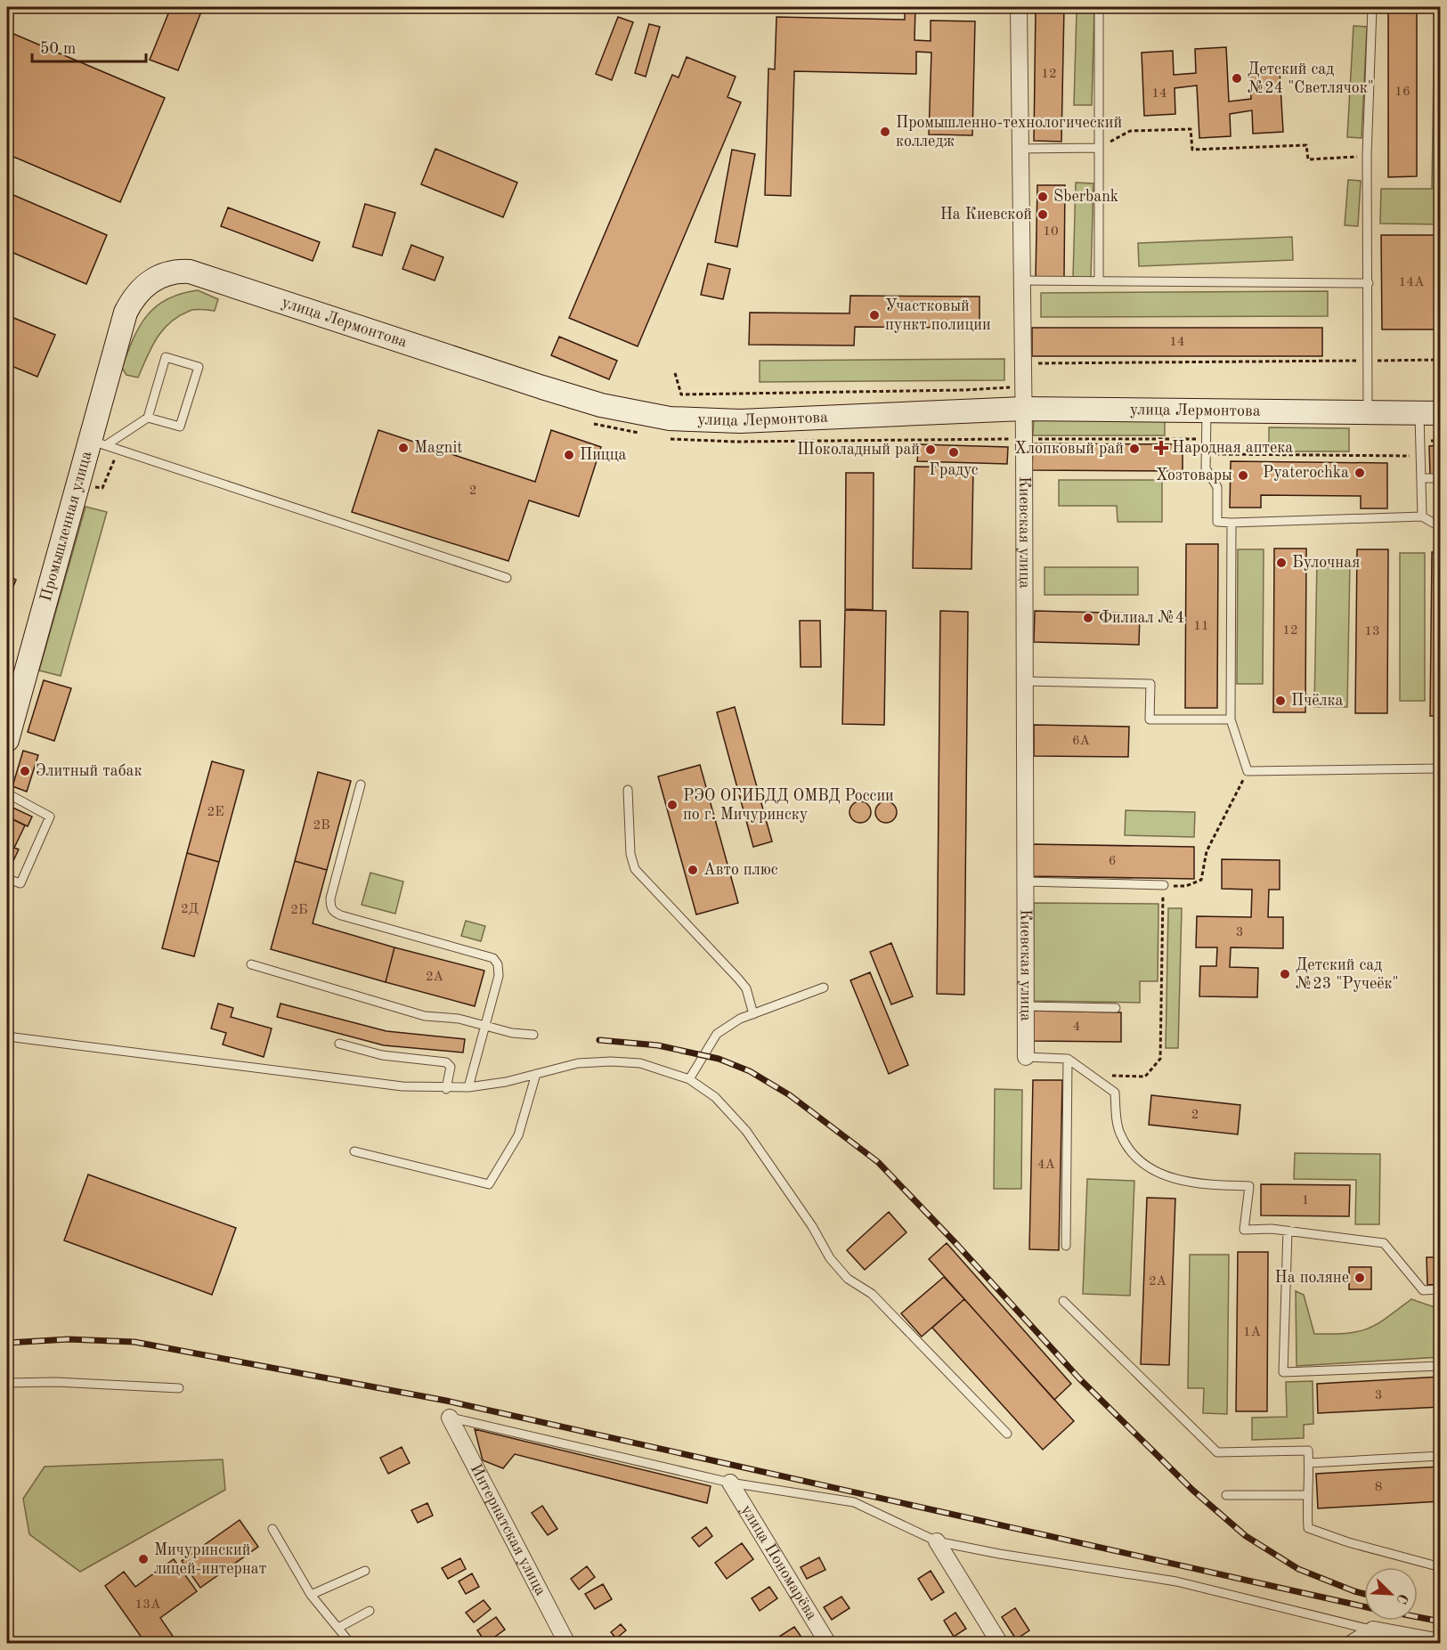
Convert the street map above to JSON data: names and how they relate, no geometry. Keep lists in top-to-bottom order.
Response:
{
  "streets": {
    "street": [
      "улица Лермонтова",
      "Промышленная улица",
      "Киевская улица",
      "Интернатская улица",
      "улица Пономарёва"
    ]
  },
  "crossings": [
    ["улица Лермонтова", "Промышленная улица"],
    ["улица Лермонтова", "Киевская улица"]
  ],
  "places": {
    "other": [
      "Детский сад №24 \"Светлячок\"",
      "Промышленно-технологический колледж",
      "Sberbank",
      "На Киевской",
      "Участковый пункт полиции",
      "Magnit",
      "Хлопковый рай",
      "Шоколадный рай",
      "Градус",
      "Пицца",
      "Pyaterochka",
      "Хозтовары",
      "Булочная",
      "Филиал №4",
      "Пчёлка",
      "Элитный табак",
      "РЭО ОГИБДД ОМВД России по г. Мичуринску",
      "Авто плюс",
      "Детский сад №23 \"Ручеёк\"",
      "На поляне",
      "Мичуринский лицей-интернат"
    ],
    "health": ["Народная аптека"]
  },
  "house_numbers": [
    "12",
    "16",
    "14",
    "10",
    "14А",
    "14",
    "2",
    "11",
    "12",
    "13",
    "6А",
    "2Е",
    "2В",
    "6",
    "2Д",
    "2Б",
    "3",
    "2А",
    "4",
    "2",
    "4А",
    "1",
    "2А",
    "1А",
    "3",
    "8",
    "13А"
  ],
  "scale_bar": "50 m",
  "north": "bottom right"
}
